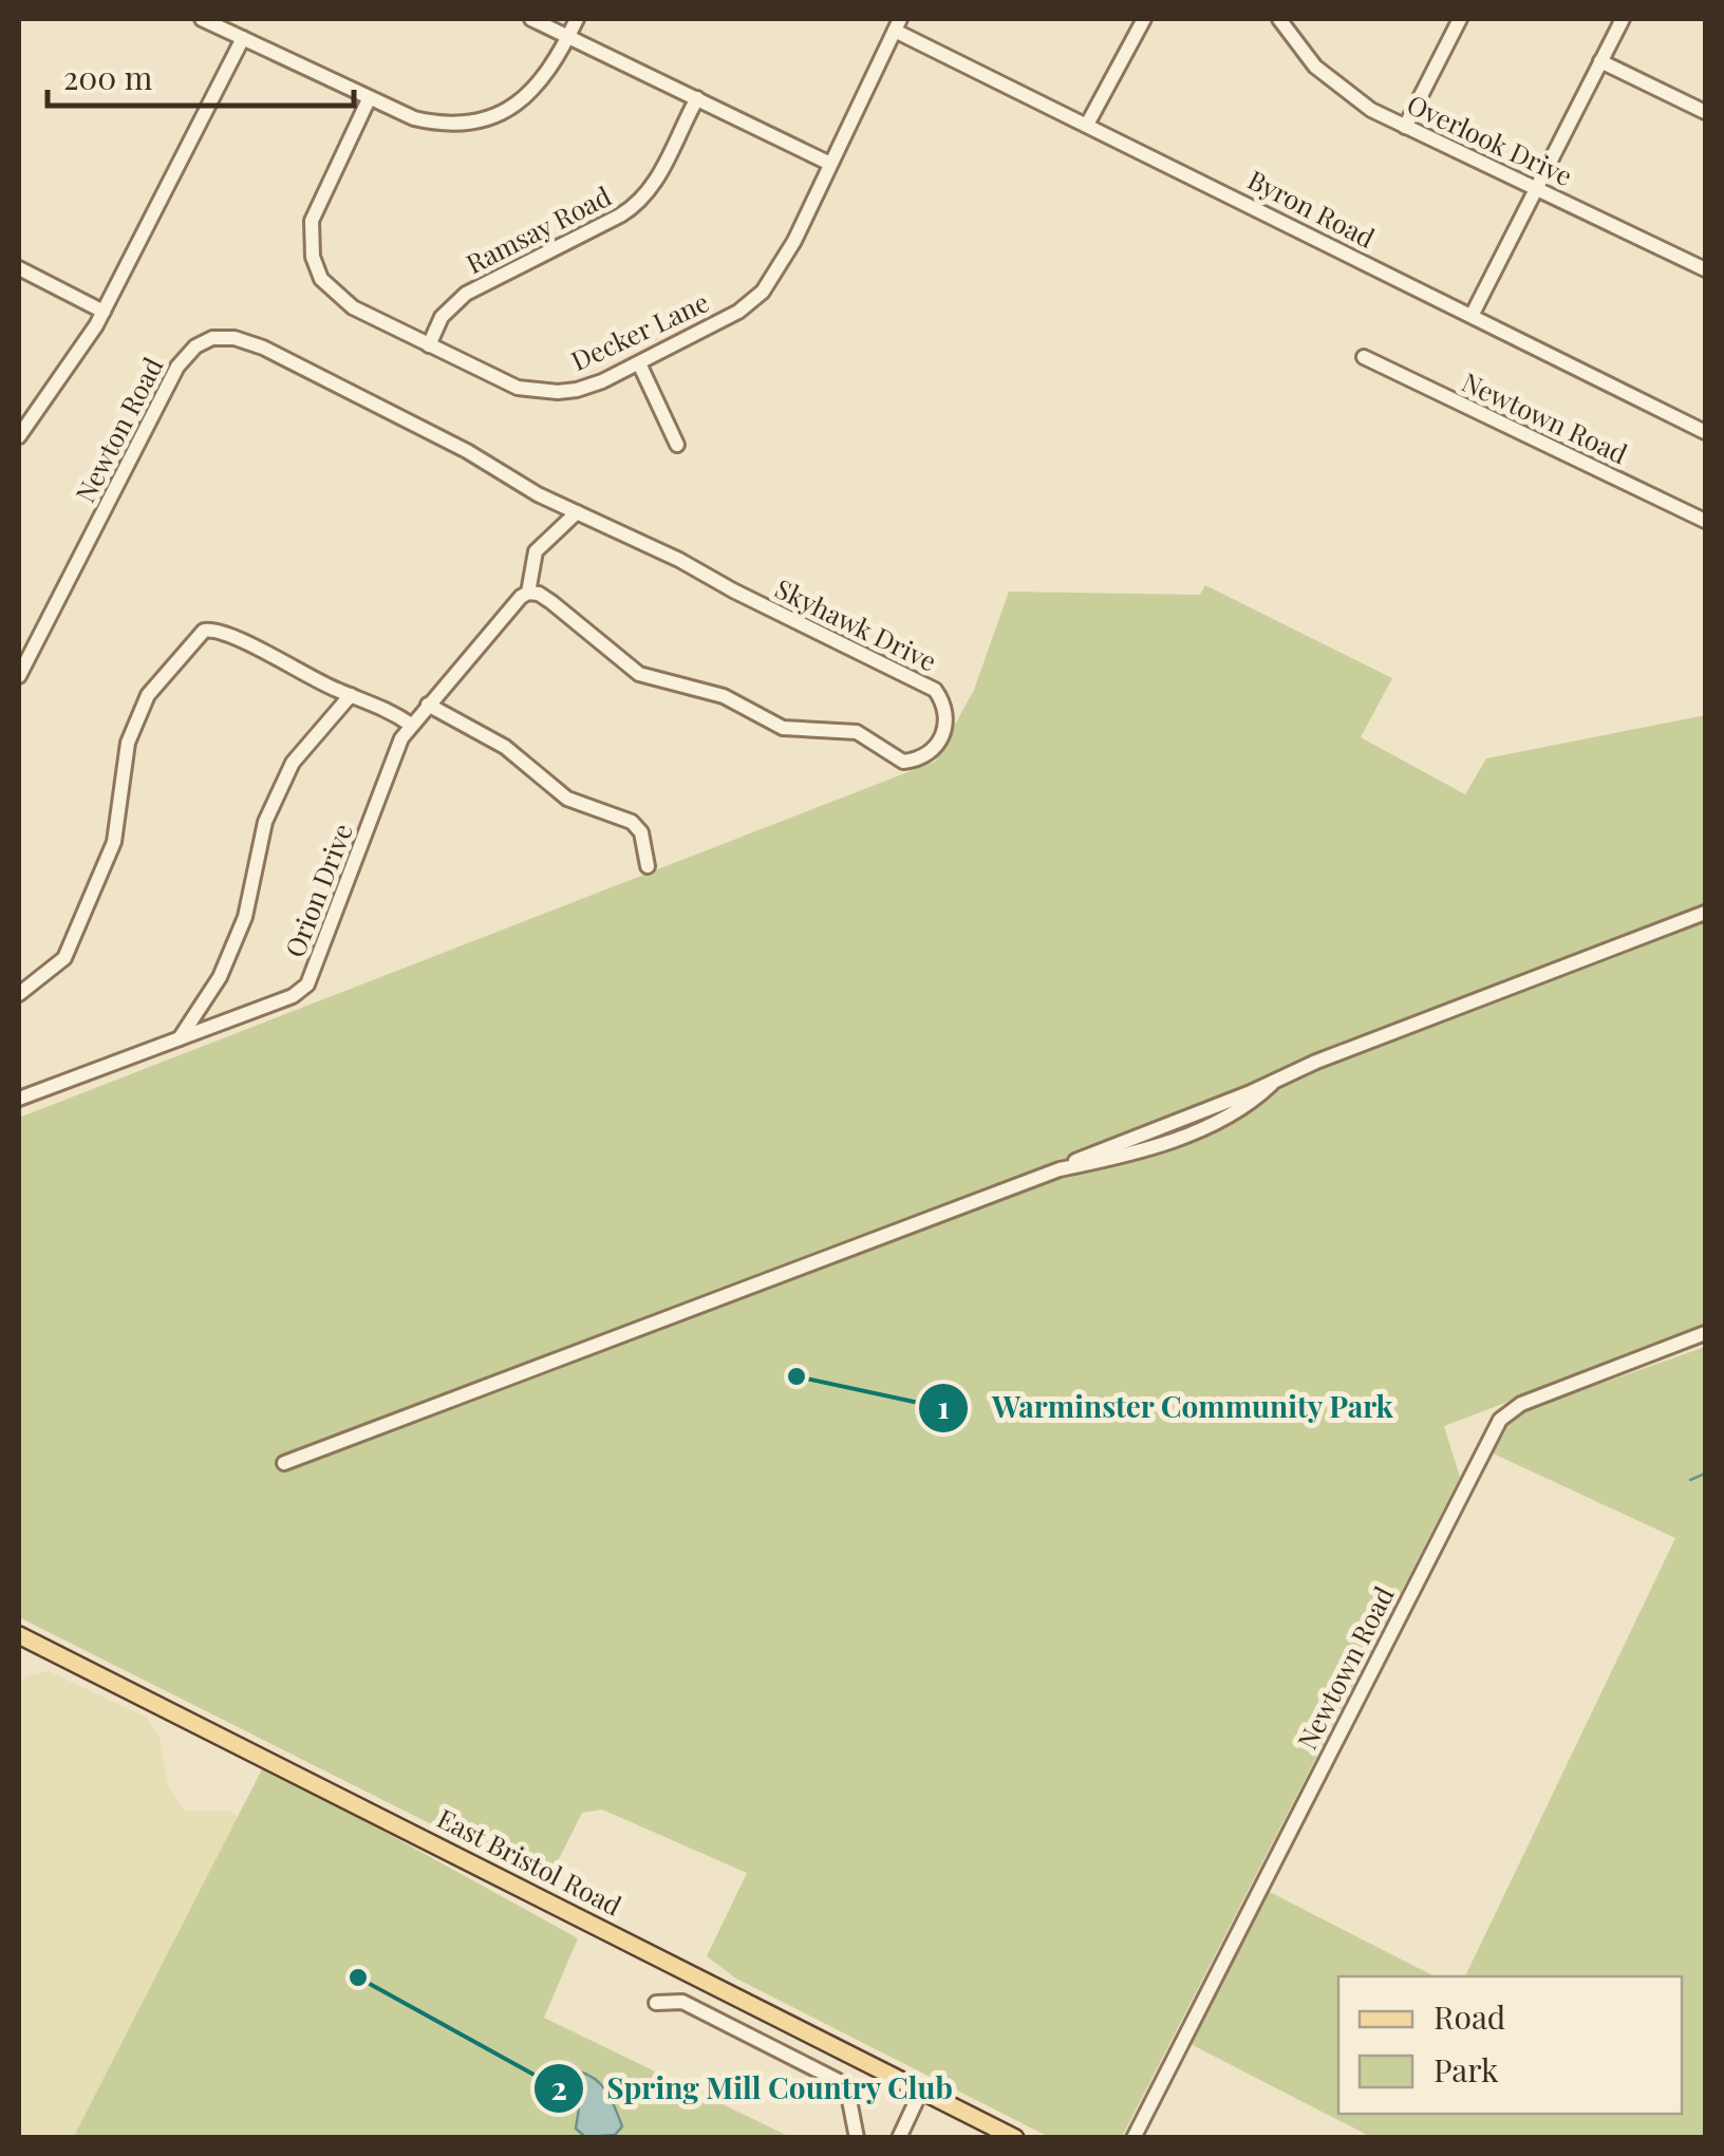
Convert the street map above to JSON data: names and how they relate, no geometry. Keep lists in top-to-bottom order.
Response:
{
  "streets": {
    "main road": ["East Bristol Road"],
    "street": [
      "Overlook Drive",
      "Byron Road",
      "Ramsay Road",
      "Decker Lane",
      "Newtown Road",
      "Newton Road",
      "Skyhawk Drive",
      "Orion Drive"
    ]
  },
  "crossings": [
    ["Byron Road", "Decker Lane"],
    ["Ramsay Road", "Decker Lane"],
    ["Newton Road", "Skyhawk Drive"]
  ],
  "places": ["Warminster Community Park", "Spring Mill Country Club"],
  "legend": ["Road", "Park"],
  "scale_bar": "200 m"
}
